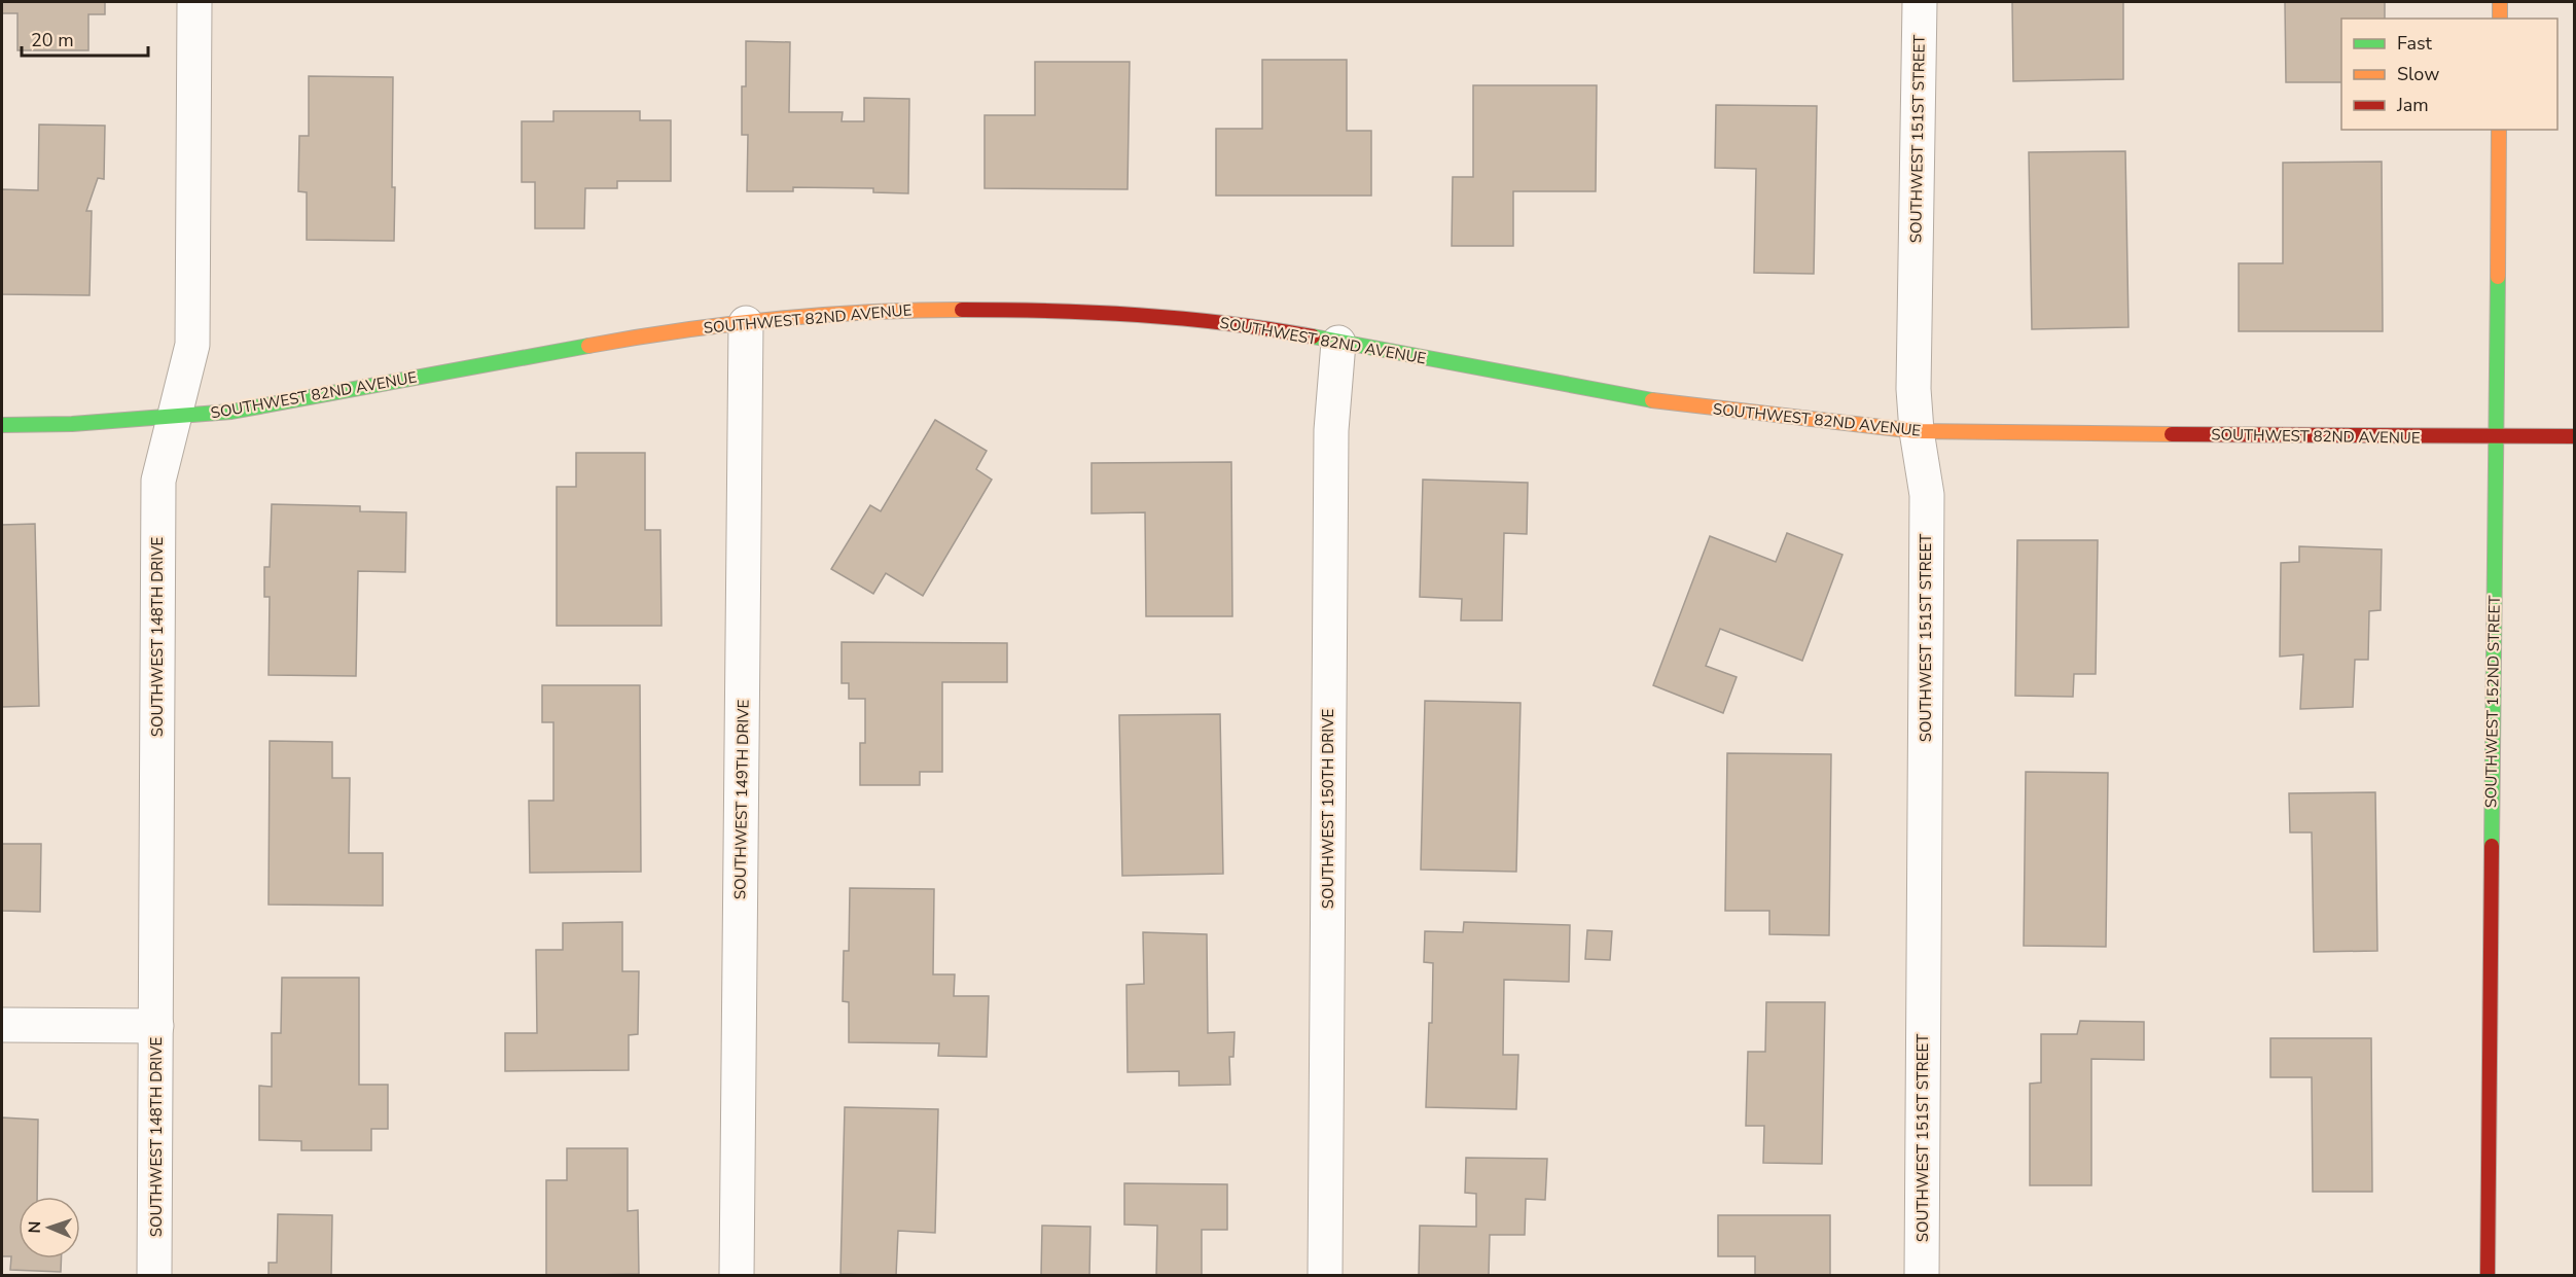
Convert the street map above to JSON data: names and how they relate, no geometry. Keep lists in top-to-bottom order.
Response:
{
  "streets": {
    "street": [
      "SOUTHWEST 151ST STREET",
      "SOUTHWEST 82ND AVENUE",
      "SOUTHWEST 148TH DRIVE",
      "SOUTHWEST 152ND STREET",
      "SOUTHWEST 149TH DRIVE",
      "SOUTHWEST 150TH DRIVE"
    ]
  },
  "crossings": [
    ["SOUTHWEST 151ST STREET", "SOUTHWEST 82ND AVENUE"],
    ["SOUTHWEST 82ND AVENUE", "SOUTHWEST 148TH DRIVE"],
    ["SOUTHWEST 82ND AVENUE", "SOUTHWEST 152ND STREET"],
    ["SOUTHWEST 82ND AVENUE", "SOUTHWEST 149TH DRIVE"],
    ["SOUTHWEST 82ND AVENUE", "SOUTHWEST 150TH DRIVE"]
  ],
  "legend": ["Fast", "Slow", "Jam"],
  "scale_bar": "20 m",
  "north": "left"
}
